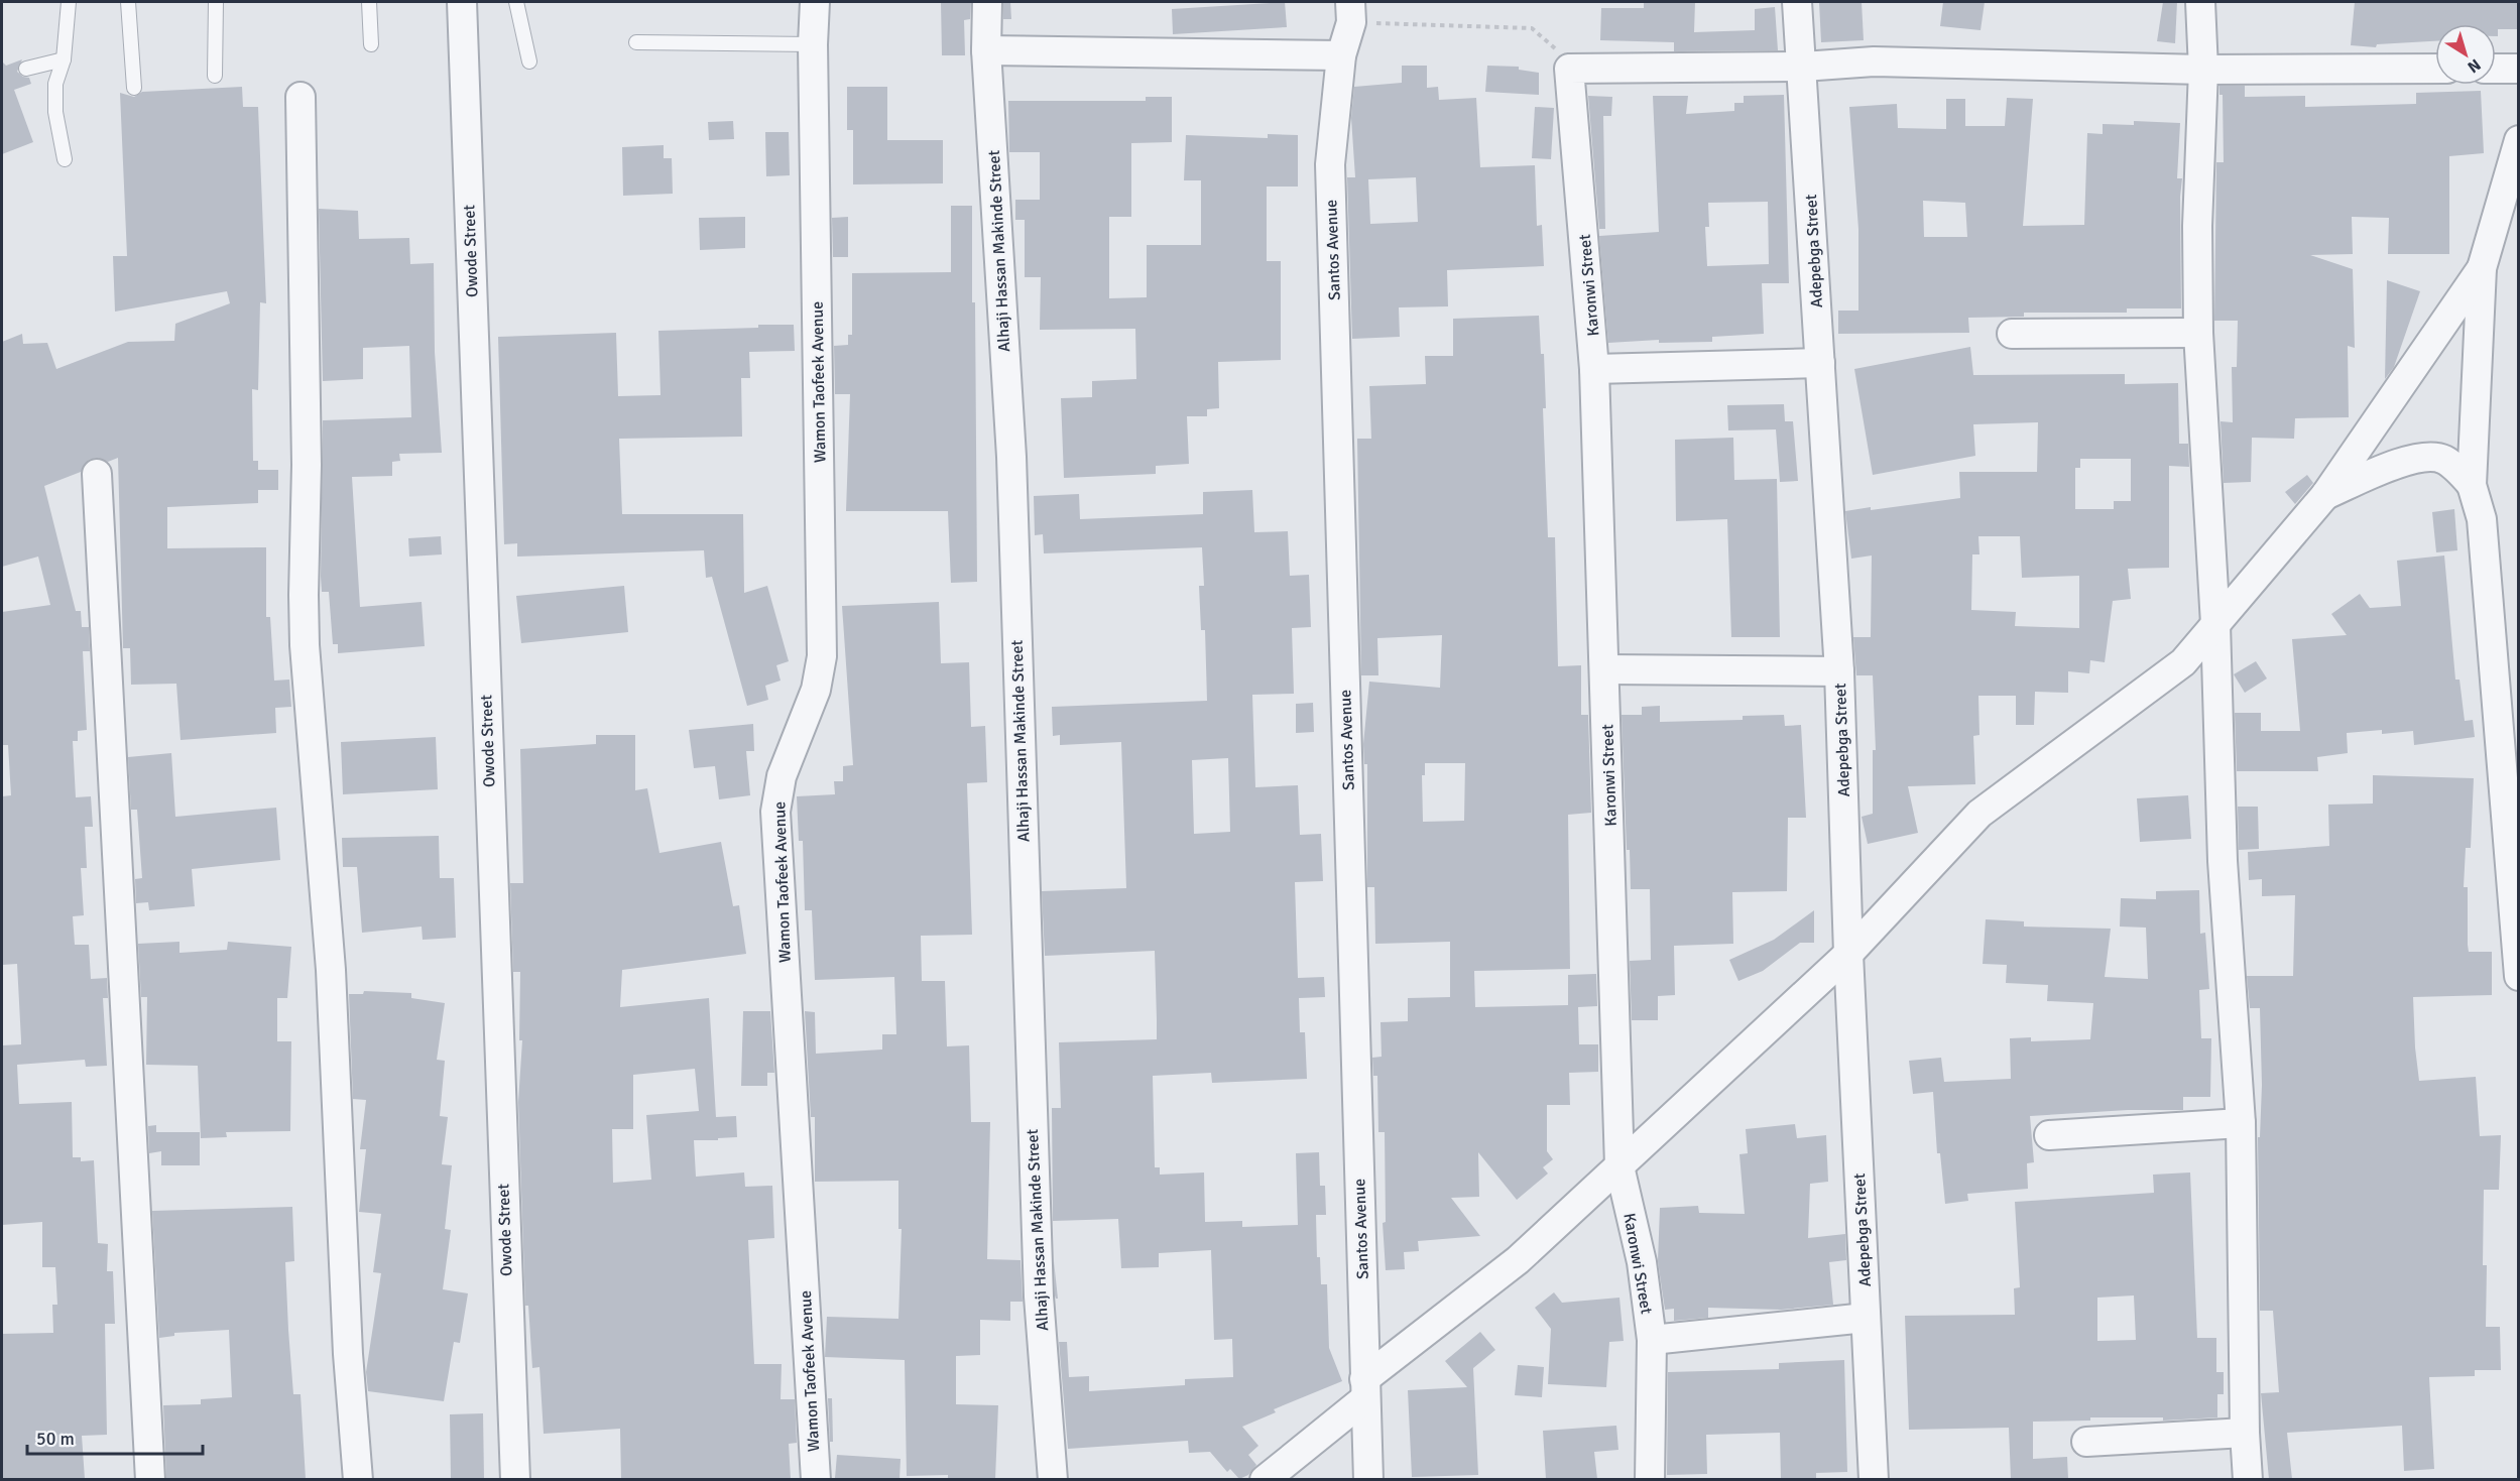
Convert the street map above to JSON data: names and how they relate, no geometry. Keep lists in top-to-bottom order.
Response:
{
  "streets": {
    "street": [
      "Santos Avenue",
      "Owode Street",
      "Alhaji Hassan Makinde Street",
      "Adepebga Street",
      "Karonwi Street",
      "Wamon Taofeek Avenue"
    ]
  },
  "scale_bar": "50 m",
  "north": "bottom right"
}
